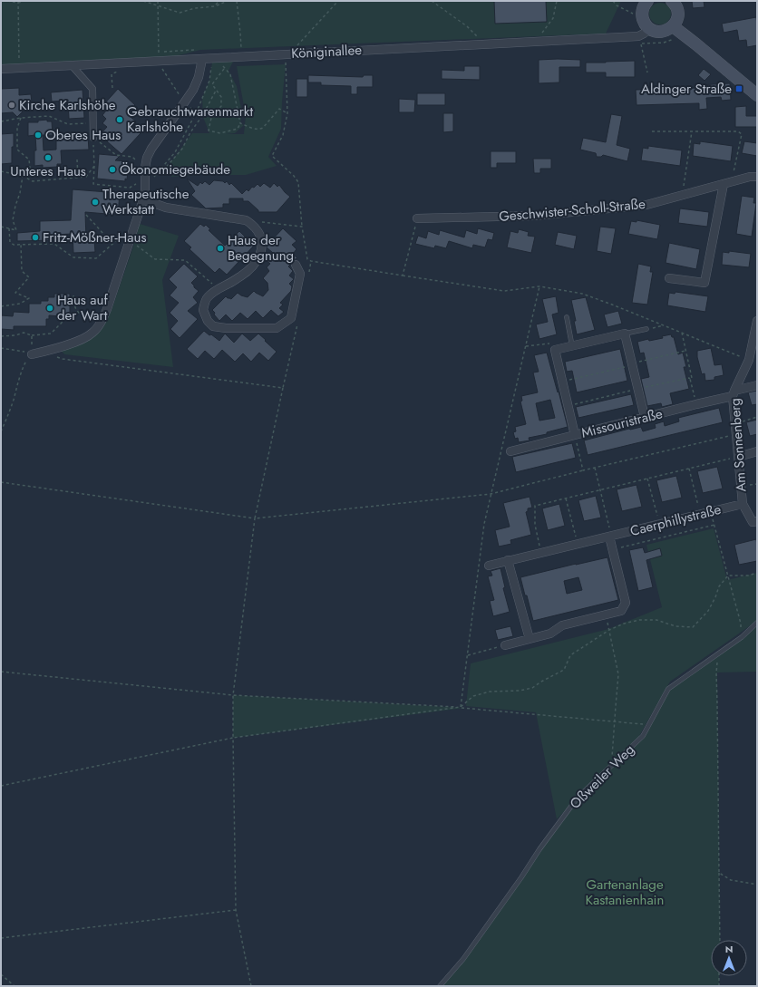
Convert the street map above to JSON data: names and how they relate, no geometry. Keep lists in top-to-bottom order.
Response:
{
  "streets": {
    "street": [
      "Königinallee",
      "Geschwister-Scholl-Straße",
      "Missouristraße",
      "Am Sonnenberg",
      "Caerphillystraße"
    ],
    "lane": ["Oßweiler Weg"]
  },
  "crossings": [
    ["Missouristraße", "Am Sonnenberg"],
    ["Am Sonnenberg", "Caerphillystraße"]
  ],
  "parks": ["Gartenanlage Kastanienhain"],
  "places": {
    "transit": ["Aldinger Straße"],
    "other": [
      "Kirche Karlshöhe",
      "Gebrauchtwarenmarkt Karlshöhe",
      "Oberes Haus",
      "Unteres Haus",
      "Ökonomiegebäude",
      "Therapeutische Werkstatt",
      "Fritz-Mößner-Haus",
      "Haus der Begegnung",
      "Haus auf der Wart"
    ]
  },
  "north": "top"
}
